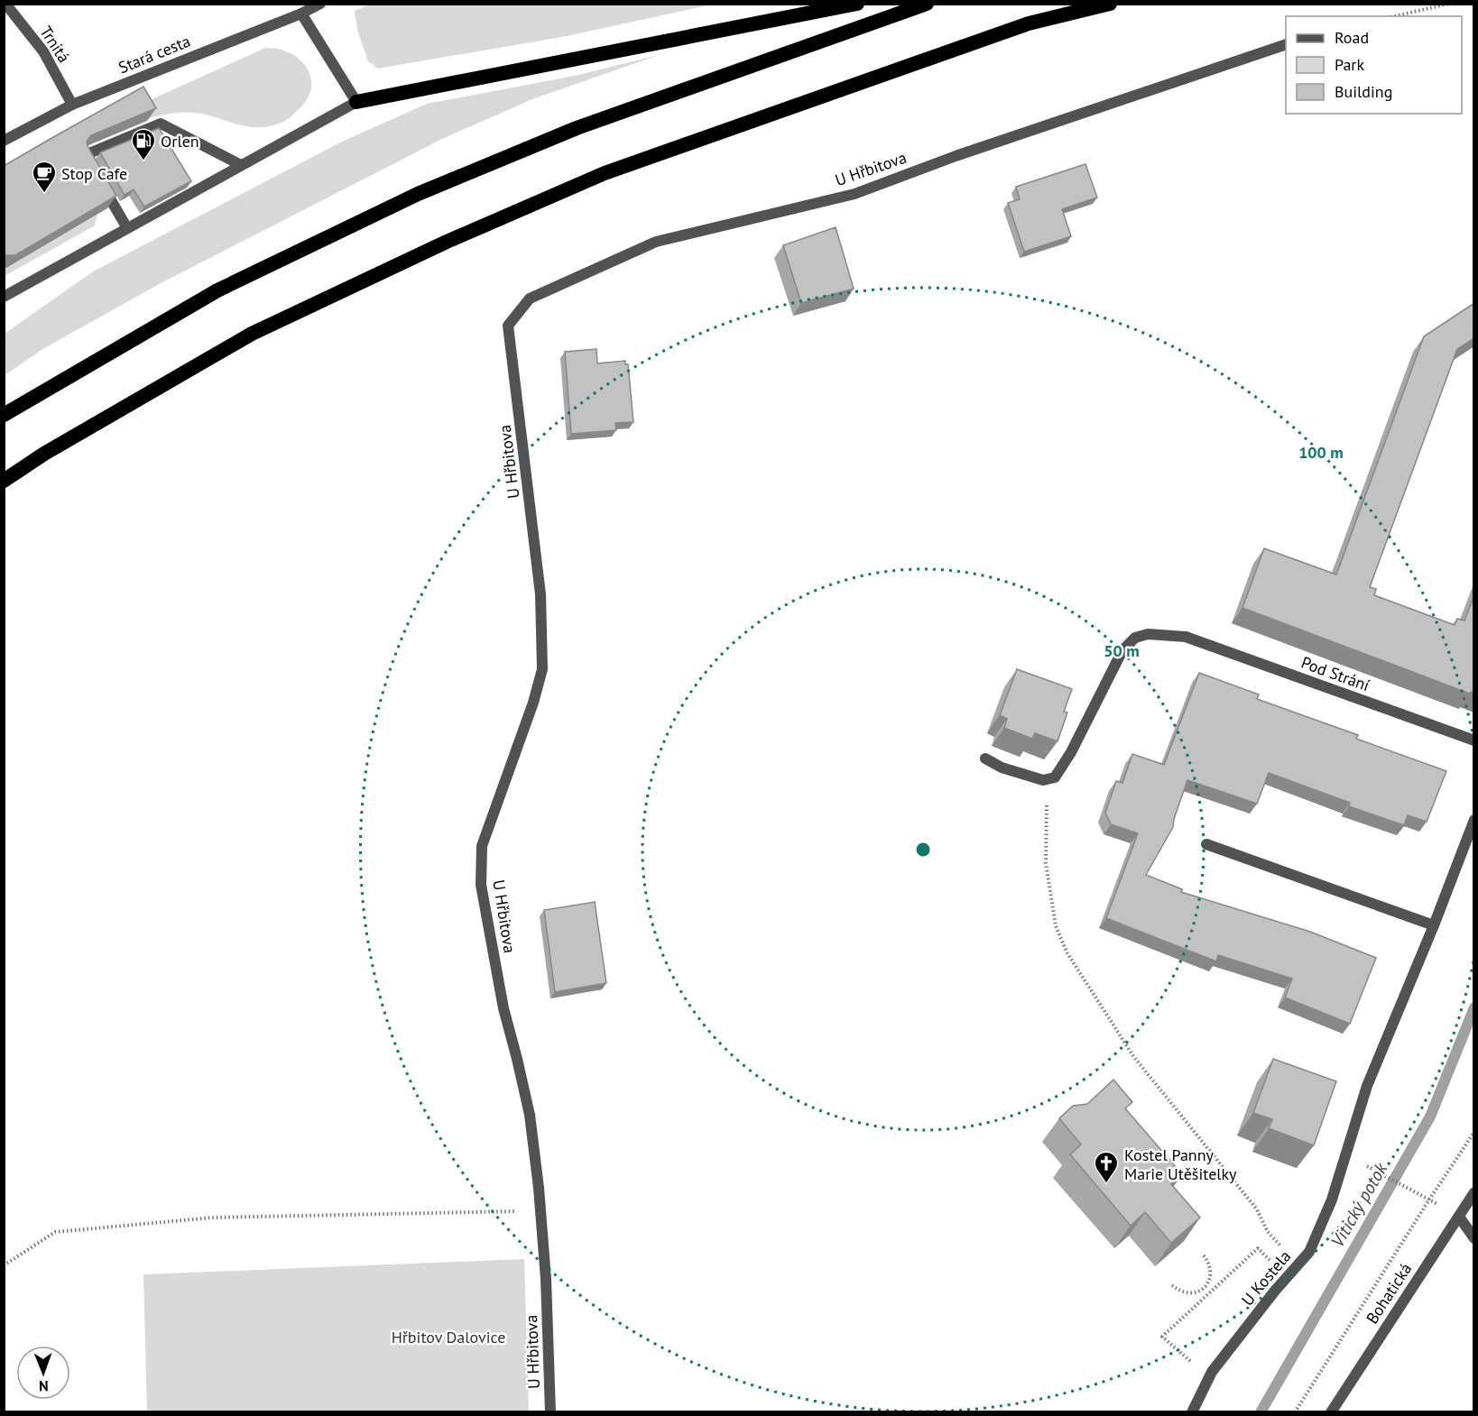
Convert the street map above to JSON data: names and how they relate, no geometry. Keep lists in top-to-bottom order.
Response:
{
  "streets": {
    "street": [
      "Trnitá",
      "Stará cesta",
      "U Hřbitova",
      "Pod Strání",
      "U Kostela",
      "Bohatická"
    ]
  },
  "crossings": [
    ["Trnitá", "Stará cesta"]
  ],
  "water": ["Vitický potok"],
  "parks": ["Hřbitov Dalovice"],
  "places": {
    "fuel station": ["Orlen"],
    "cafe": ["Stop Cafe"],
    "church": ["Kostel Panny Marie Utěšitelky"]
  },
  "legend": ["Road", "Park", "Building"],
  "north": "bottom",
  "rings": ["100 m", "50 m"]
}
